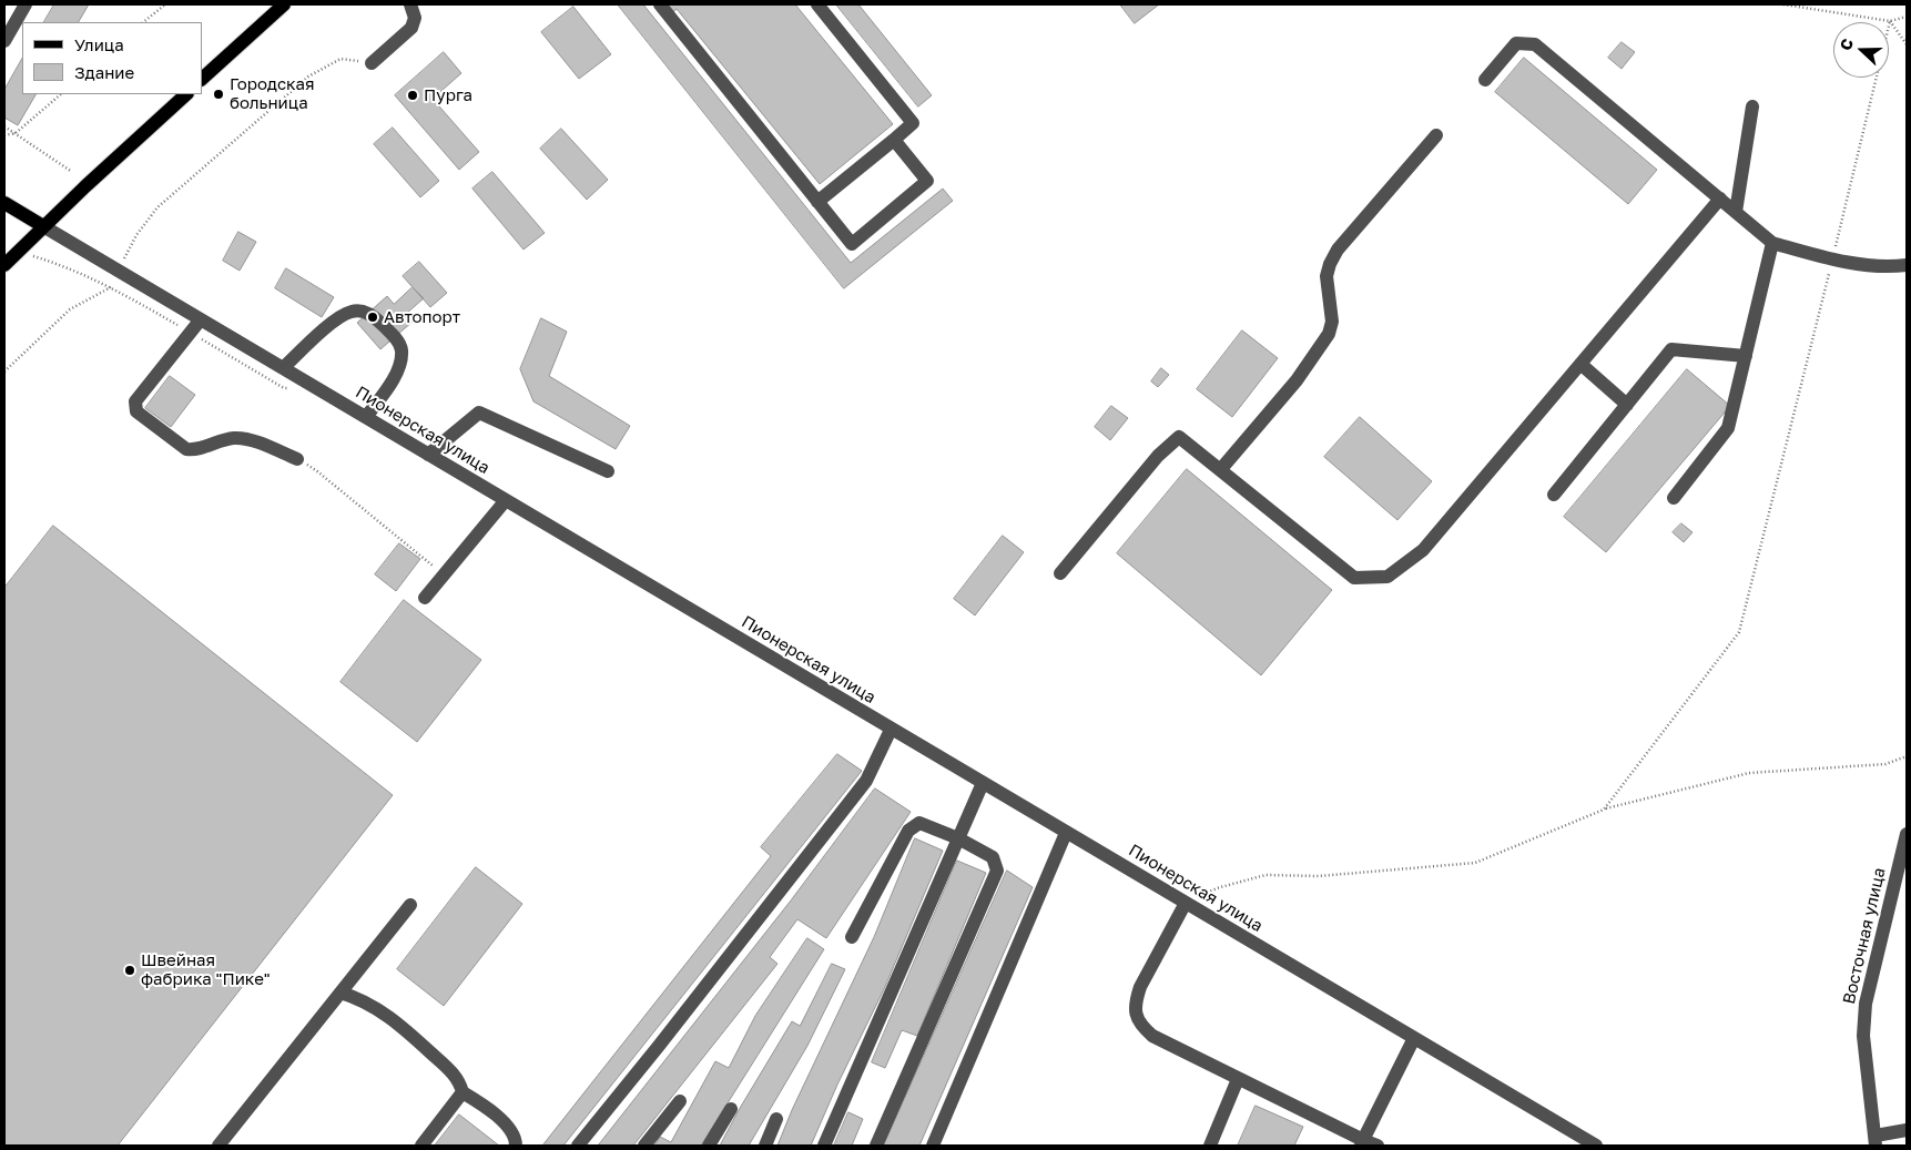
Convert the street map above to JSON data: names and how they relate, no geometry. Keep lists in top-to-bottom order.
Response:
{
  "streets": {
    "main road": ["Пионерская улица"],
    "street": ["Восточная улица"]
  },
  "places": [
    "Городская больница",
    "Пурга",
    "Автопорт",
    "Швейная фабрика \"Пике\""
  ],
  "legend": ["Улица", "Здание"],
  "north": "left"
}
